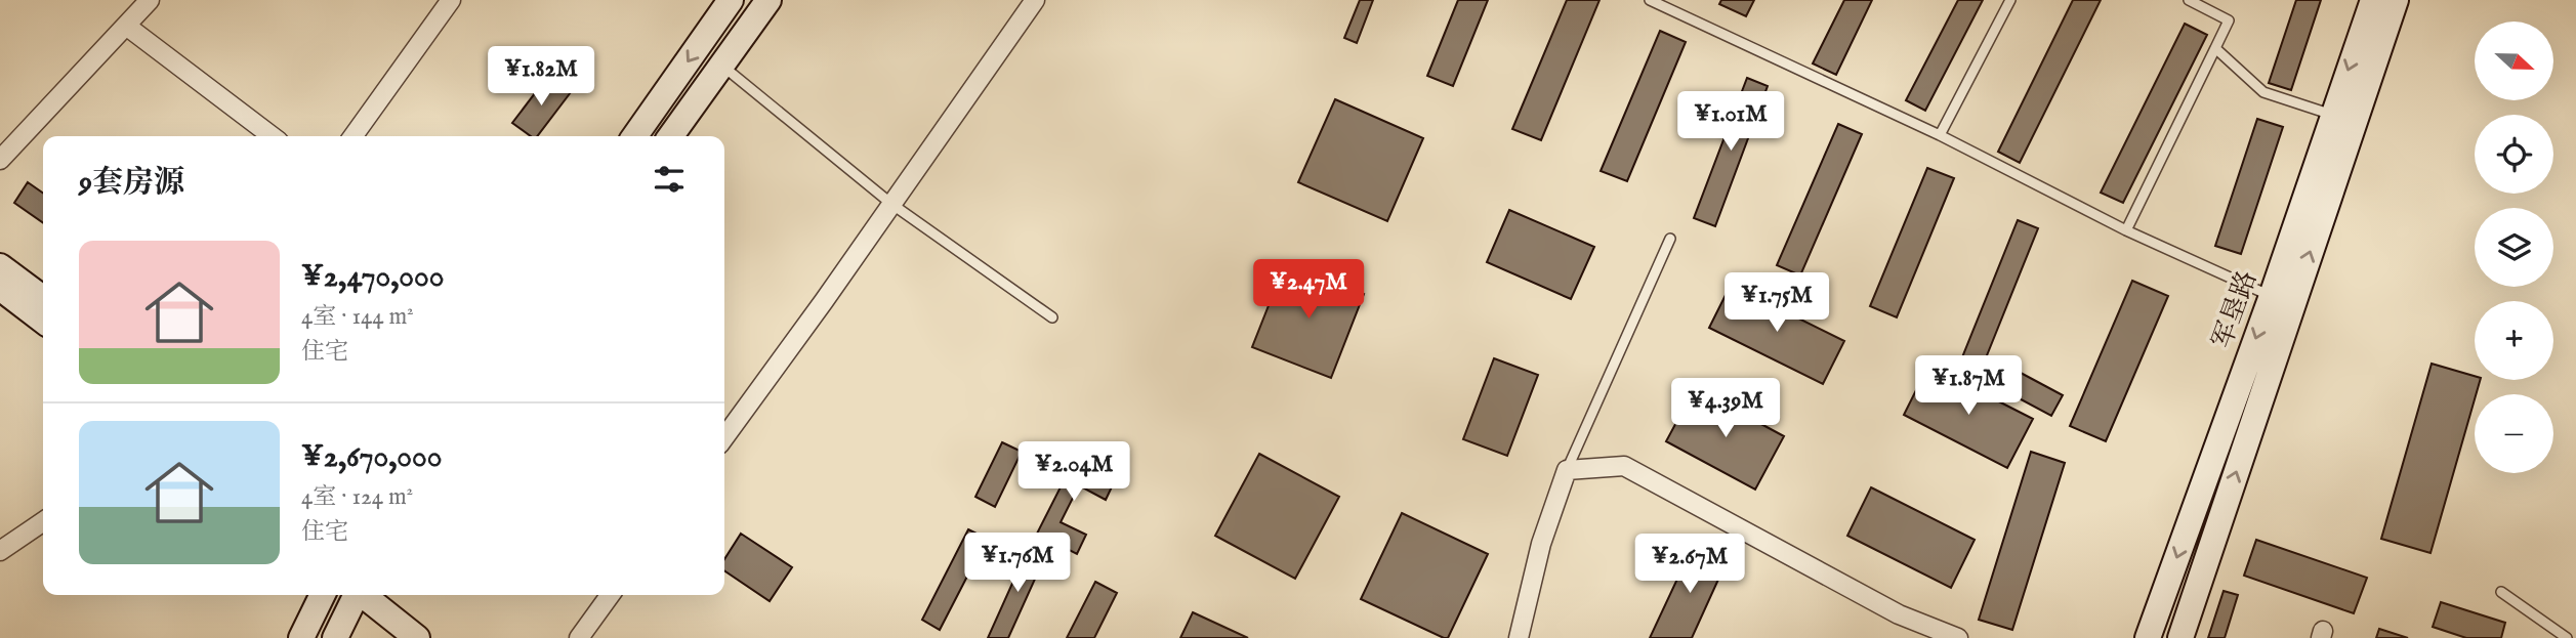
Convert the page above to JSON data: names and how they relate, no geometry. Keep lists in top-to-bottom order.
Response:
{
  "streets": {
    "street": ["军垦路"]
  },
  "north": "right",
  "page": {
    "map_buttons": ["+", "−"],
    "price": [
      "¥1.82M",
      "¥1.01M",
      "¥2.47M",
      "¥1.75M",
      "¥1.87M",
      "¥4.39M",
      "¥2.04M",
      "¥1.76M",
      "¥2.67M"
    ],
    "heading": "9套房源",
    "list": [
      {
        "name": "¥2,470,000",
        "note": "4室 · 144 m² · 住宅"
      },
      {
        "name": "¥2,670,000",
        "note": "4室 · 124 m² · 住宅"
      }
    ]
  }
}
